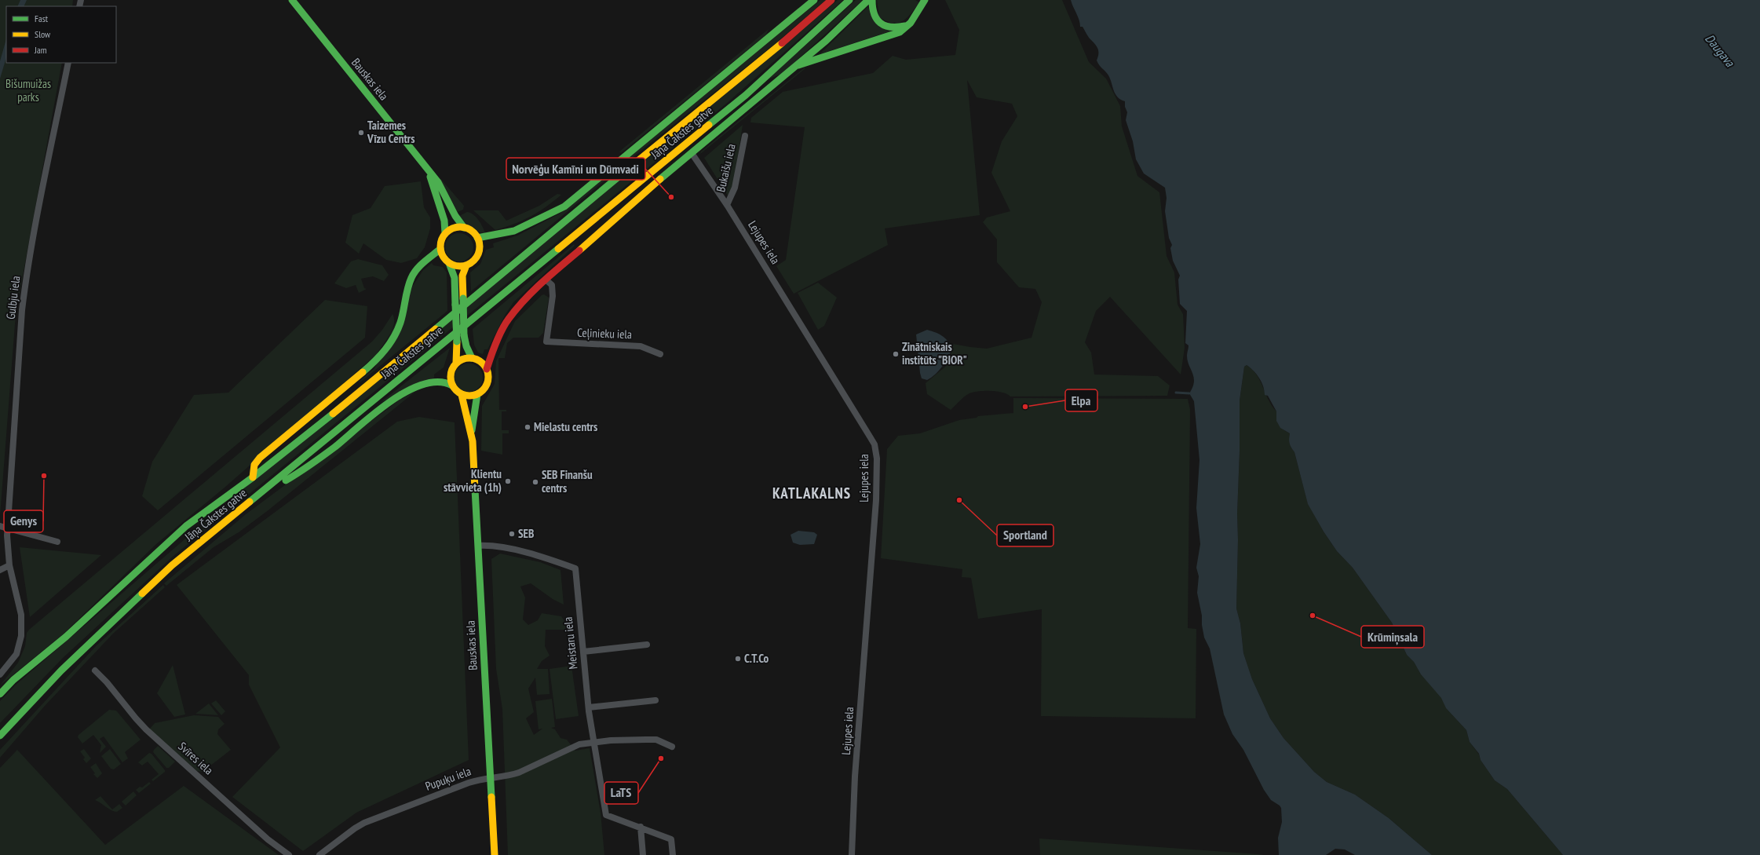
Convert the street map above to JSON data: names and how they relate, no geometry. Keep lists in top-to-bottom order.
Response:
{
  "streets": {
    "main road": ["Bauskas iela", "Jāņa Čakstes gatve"],
    "street": [
      "Bukaišu iela",
      "Lejupes iela",
      "Gulbju iela",
      "Ceļinieku iela",
      "Meistaru iela",
      "Svīres iela",
      "Pupuķu iela"
    ]
  },
  "crossings": [
    ["Bauskas iela", "Meistaru iela"],
    ["Bauskas iela", "Pupuķu iela"],
    ["Bukaišu iela", "Lejupes iela"],
    ["Meistaru iela", "Pupuķu iela"]
  ],
  "districts": ["KATLAKALNS"],
  "water": ["Daugava"],
  "parks": ["Bišumuižas parks"],
  "places": [
    "Taizemes Vīzu Centrs",
    "Norvēģu Kamīni un Dūmvadi",
    "Zinātniskais institūts \"BIOR\"",
    "Elpa",
    "Mielastu centrs",
    "Genys",
    "Klientu stāvvieta (1h)",
    "SEB Finanšu centrs",
    "Sportland",
    "SEB",
    "Krūmiņsala",
    "C.T.Co",
    "LaTS"
  ],
  "legend": ["Fast", "Slow", "Jam"]
}
